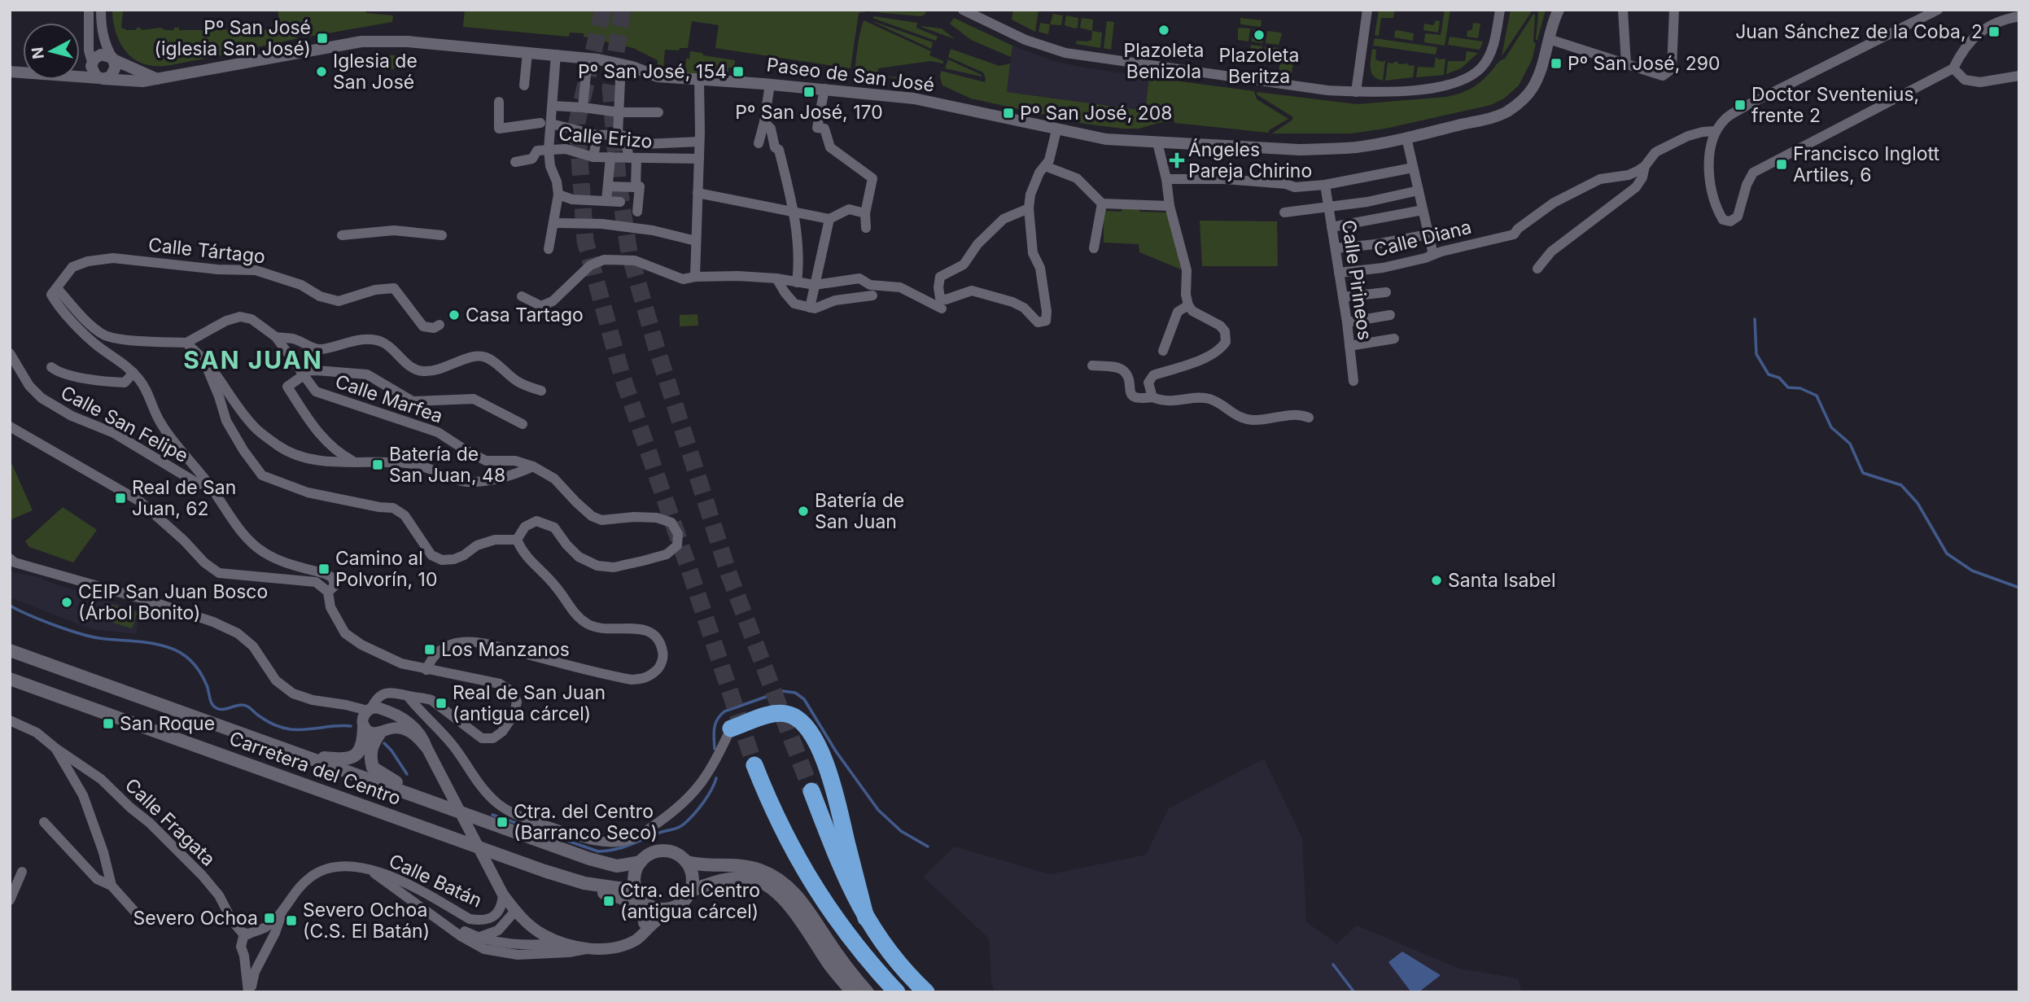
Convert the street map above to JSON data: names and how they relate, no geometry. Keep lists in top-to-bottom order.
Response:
{
  "streets": {
    "main road": ["Carretera del Centro"],
    "street": [
      "Paseo de San José",
      "Calle Erizo",
      "Calle Diana",
      "Calle Tártago",
      "Calle Pirineos",
      "Calle Marfea",
      "Calle San Felipe",
      "Calle Fragata",
      "Calle Batán"
    ]
  },
  "crossings": [
    ["Calle Diana", "Calle Pirineos"],
    ["Calle Fragata", "Calle Batán"]
  ],
  "districts": ["SAN JUAN"],
  "places": {
    "other": [
      "Plazoleta Benizola",
      "Plazoleta Beritza",
      "Iglesia de San José",
      "Casa Tartago",
      "Batería de San Juan",
      "Santa Isabel",
      "CEIP San Juan Bosco (Árbol Bonito)"
    ],
    "transit": [
      "Juan Sánchez de la Coba, 2",
      "Pº San José (iglesia San José)",
      "Pº San José, 290",
      "Pº San José, 154",
      "Pº San José, 170",
      "Doctor Sventenius, frente 2",
      "Pº San José, 208",
      "Francisco Inglott Artiles, 6",
      "Batería de San Juan, 48",
      "Real de San Juan, 62",
      "Camino al Polvorín, 10",
      "Los Manzanos",
      "Real de San Juan (antigua cárcel)",
      "San Roque",
      "Ctra. del Centro (Barranco Seco)",
      "Ctra. del Centro (antigua cárcel)",
      "Severo Ochoa",
      "Severo Ochoa (C.S. El Batán)"
    ],
    "health": ["Ángeles Pareja Chirino"]
  },
  "north": "left"
}
